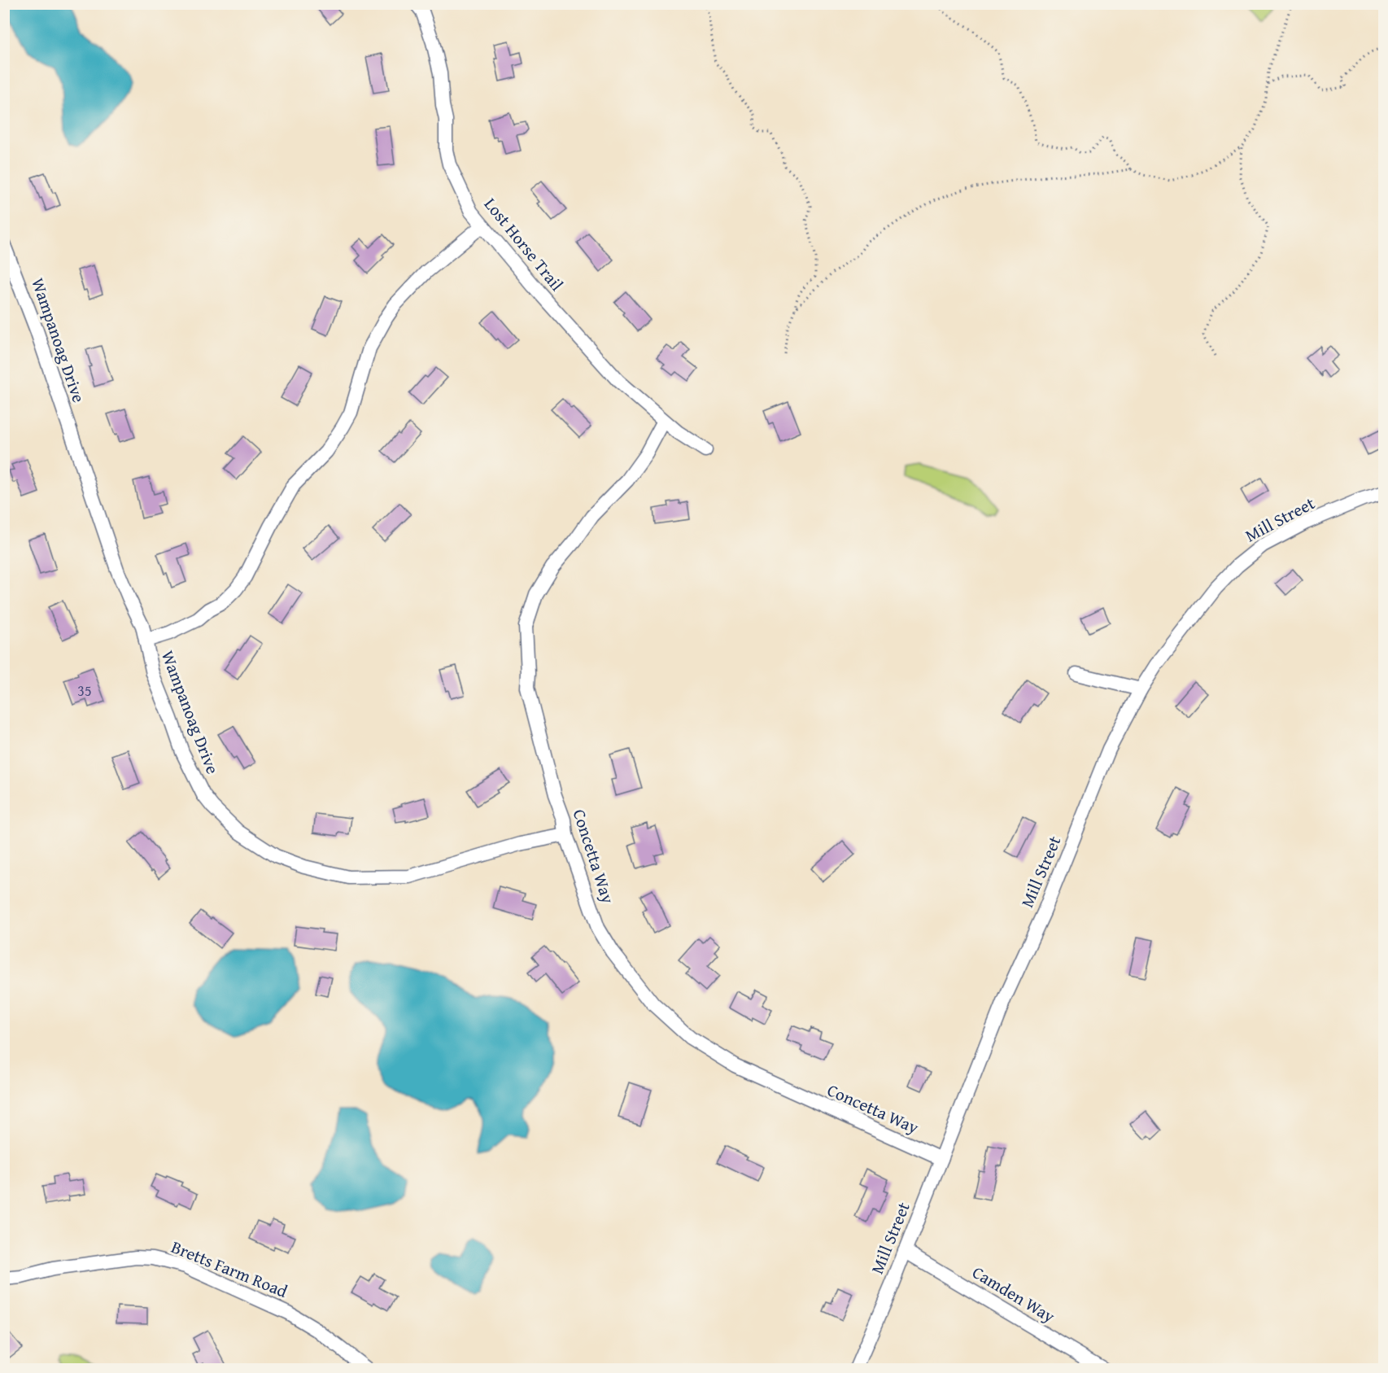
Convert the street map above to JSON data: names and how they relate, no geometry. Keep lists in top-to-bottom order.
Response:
{
  "streets": {
    "street": [
      "Lost Horse Trail",
      "Wampanoag Drive",
      "Mill Street",
      "Concetta Way",
      "Bretts Farm Road",
      "Camden Way"
    ]
  },
  "crossings": [
    ["Lost Horse Trail", "Concetta Way"],
    ["Wampanoag Drive", "Concetta Way"],
    ["Mill Street", "Concetta Way"],
    ["Mill Street", "Camden Way"]
  ],
  "house_numbers": ["35"]
}
